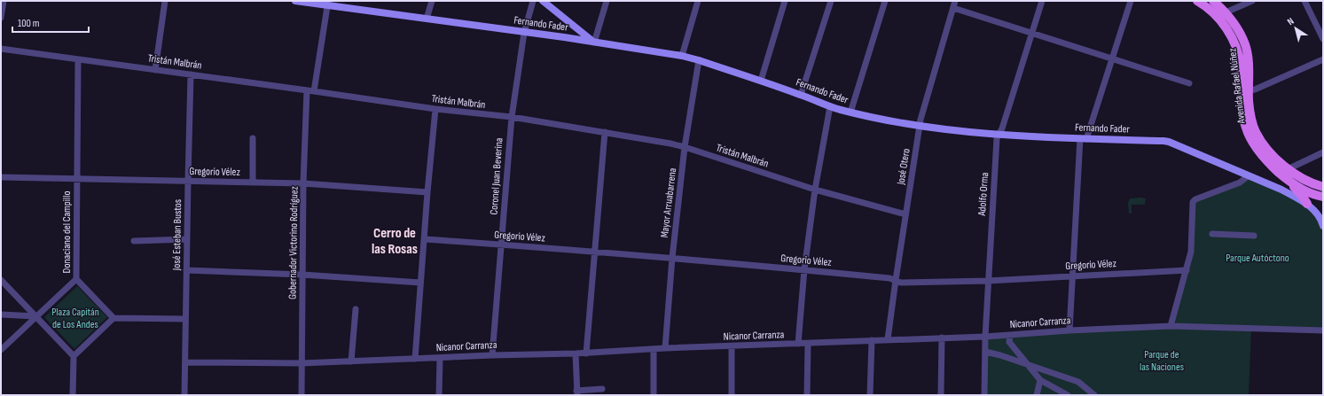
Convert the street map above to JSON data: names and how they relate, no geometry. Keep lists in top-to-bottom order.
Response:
{
  "streets": {
    "main road": ["Fernando Fader", "Avenida Rafael Núñez"],
    "street": [
      "Tristán Malbrán",
      "José Otero",
      "Gregorio Vélez",
      "Coronel Juan Beverina",
      "Adolfo Orma",
      "Mayor Arruabarrena",
      "Donaciano del Campillo",
      "José Esteban Bustos",
      "Gobernador Victorino Rodríguez",
      "Nicanor Carranza"
    ]
  },
  "crossings": [
    ["Fernando Fader", "José Otero"],
    ["Fernando Fader", "Coronel Juan Beverina"],
    ["Fernando Fader", "Adolfo Orma"],
    ["Fernando Fader", "Mayor Arruabarrena"],
    ["Tristán Malbrán", "José Otero"],
    ["Tristán Malbrán", "Coronel Juan Beverina"],
    ["Tristán Malbrán", "Mayor Arruabarrena"],
    ["Tristán Malbrán", "Donaciano del Campillo"],
    ["Tristán Malbrán", "José Esteban Bustos"],
    ["Tristán Malbrán", "Gobernador Victorino Rodríguez"],
    ["José Otero", "Gregorio Vélez"],
    ["José Otero", "Nicanor Carranza"],
    ["Gregorio Vélez", "Coronel Juan Beverina"],
    ["Gregorio Vélez", "Adolfo Orma"],
    ["Gregorio Vélez", "Mayor Arruabarrena"],
    ["Gregorio Vélez", "Donaciano del Campillo"],
    ["Gregorio Vélez", "José Esteban Bustos"],
    ["Gregorio Vélez", "Gobernador Victorino Rodríguez"],
    ["Coronel Juan Beverina", "Nicanor Carranza"],
    ["Adolfo Orma", "Nicanor Carranza"],
    ["Mayor Arruabarrena", "Nicanor Carranza"],
    ["José Esteban Bustos", "Nicanor Carranza"],
    ["Gobernador Victorino Rodríguez", "Nicanor Carranza"]
  ],
  "districts": ["Cerro de las Rosas"],
  "parks": ["Parque Autóctono", "Plaza Capitán de Los Andes", "Parque de las Naciones"],
  "scale_bar": "100 m",
  "north": "top left"
}
